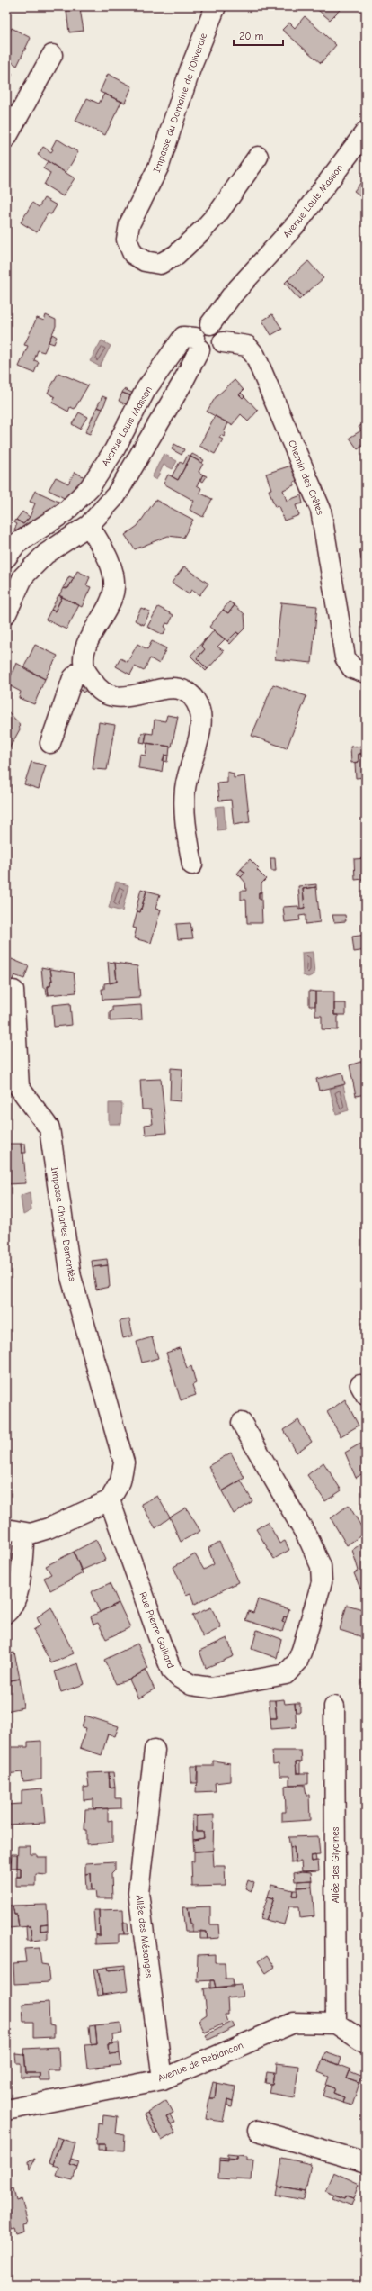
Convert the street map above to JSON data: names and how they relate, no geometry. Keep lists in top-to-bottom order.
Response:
{
  "streets": {
    "street": [
      "Impasse du Domaine de l'Oliveraie",
      "Avenue Louis Masson",
      "Chemin des Crêtes",
      "Impasse Charles Demontès",
      "Rue Pierre Gaillard",
      "Allée des Glycines",
      "Allée des Mésanges",
      "Avenue de Reblancon"
    ]
  },
  "crossings": [
    ["Avenue Louis Masson", "Chemin des Crêtes"],
    ["Impasse Charles Demontès", "Rue Pierre Gaillard"],
    ["Allée des Glycines", "Avenue de Reblancon"],
    ["Allée des Mésanges", "Avenue de Reblancon"]
  ],
  "scale_bar": "20 m"
}
